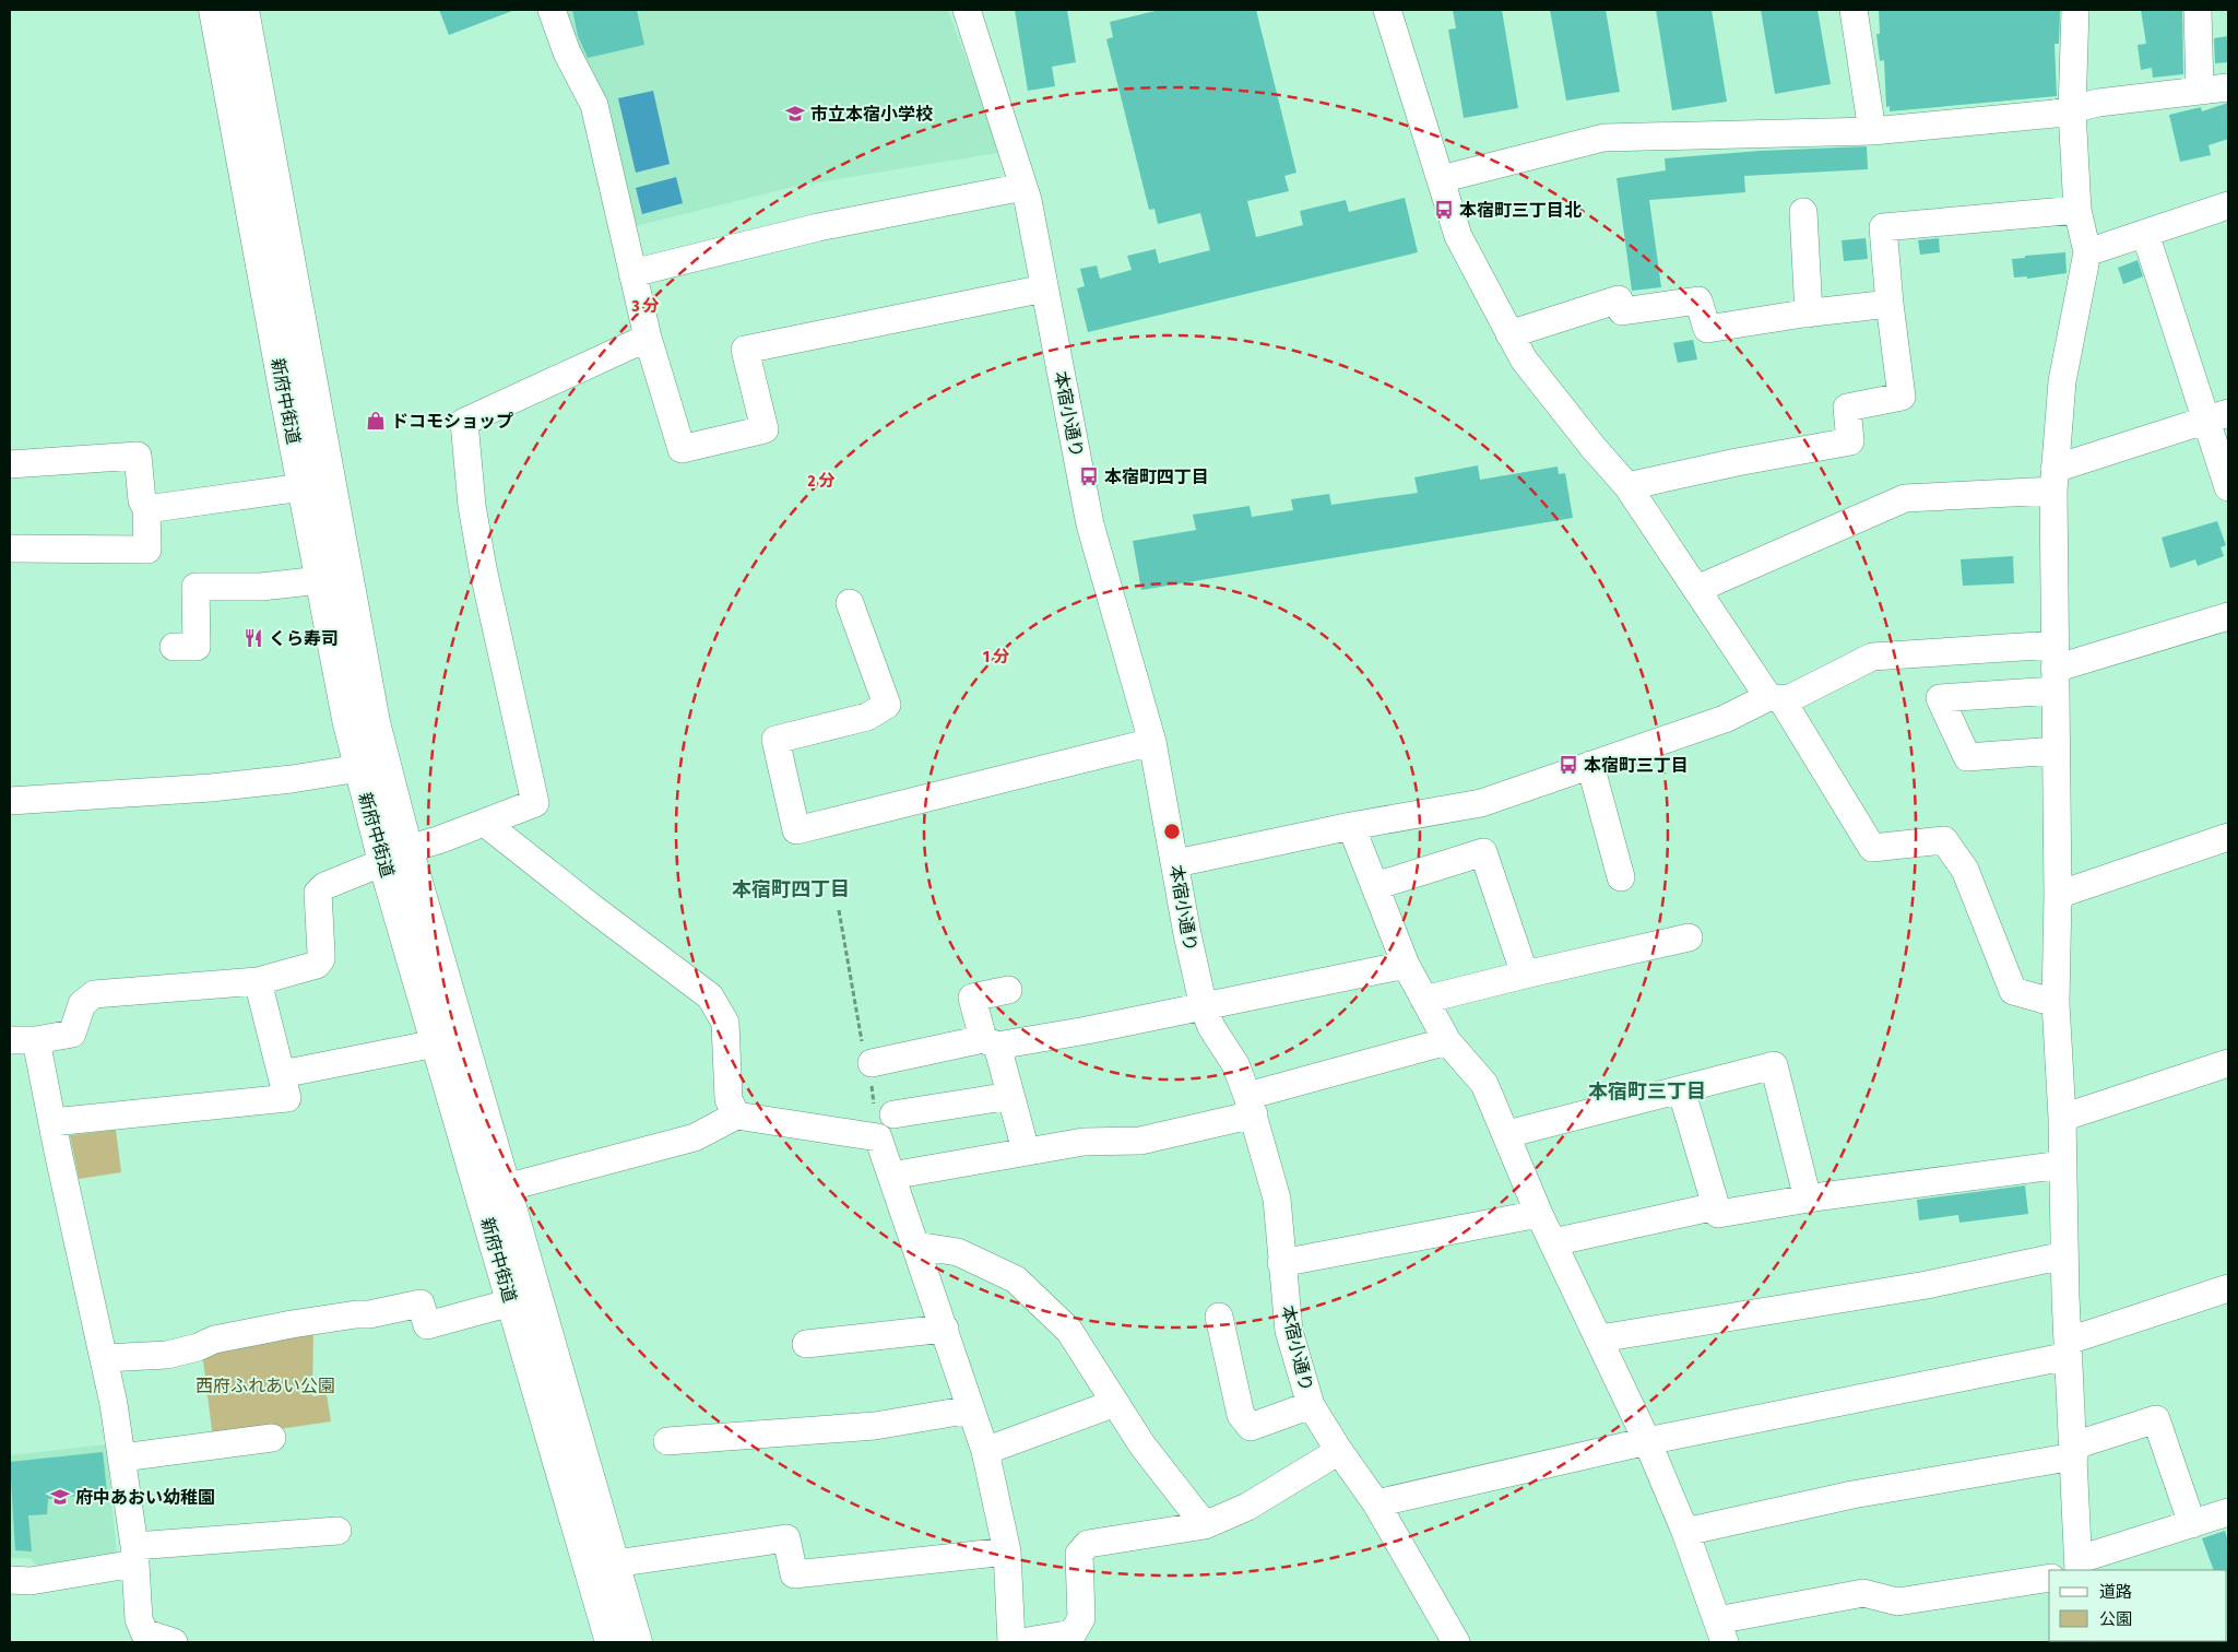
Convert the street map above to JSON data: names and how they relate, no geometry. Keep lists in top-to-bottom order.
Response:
{
  "streets": {
    "main road": ["新府中街道"],
    "street": ["本宿小通り"]
  },
  "districts": ["本宿町四丁目", "本宿町三丁目"],
  "parks": ["西府ふれあい公園"],
  "places": {
    "school or university": ["市立本宿小学校", "府中あおい幼稚園"],
    "bus stop": ["本宿町三丁目北", "本宿町四丁目", "本宿町三丁目"],
    "shop": ["ドコモショップ"],
    "restaurant": ["くら寿司"]
  },
  "legend": ["道路", "公園"],
  "rings": ["3 分", "2 分", "1 分"]
}
